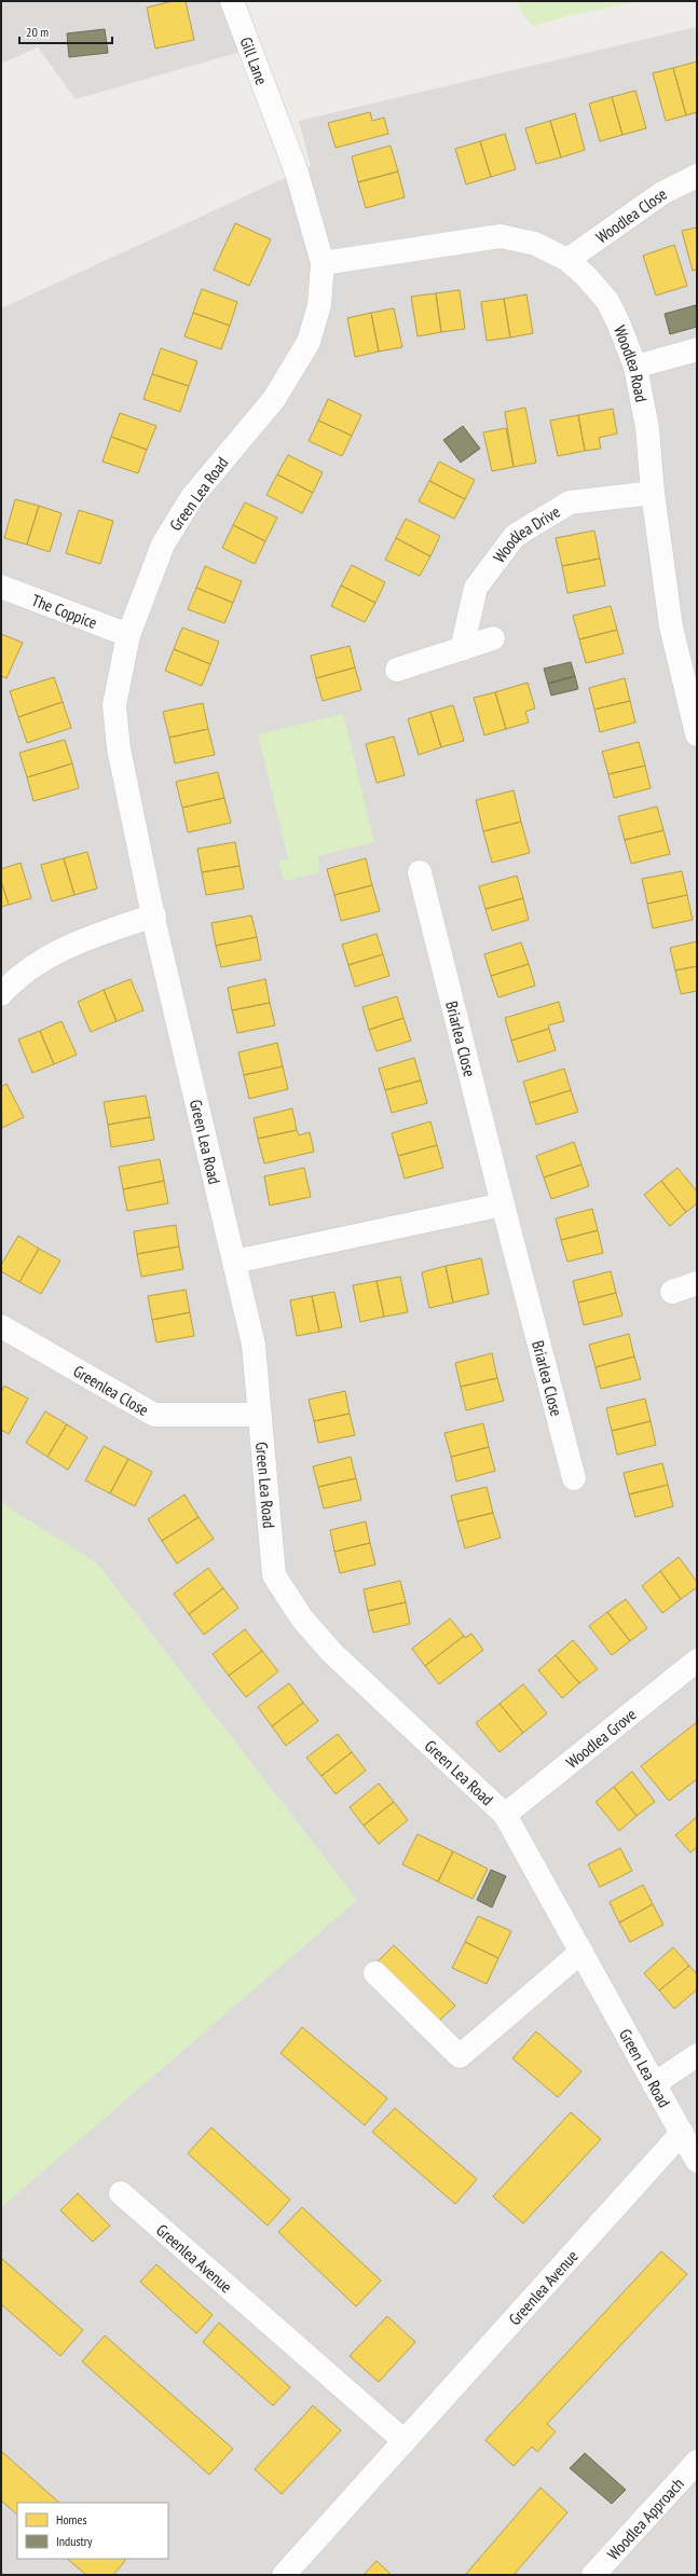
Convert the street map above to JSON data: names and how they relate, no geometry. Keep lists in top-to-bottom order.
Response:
{
  "streets": {
    "street": [
      "Gill Lane",
      "Woodlea Close",
      "Woodlea Road",
      "Green Lea Road",
      "Woodlea Drive",
      "The Coppice",
      "Briarlea Close",
      "Greenlea Close",
      "Woodlea Grove",
      "Greenlea Avenue",
      "Woodlea Approach"
    ]
  },
  "crossings": [
    ["Gill Lane", "Green Lea Road"],
    ["Woodlea Close", "Woodlea Road"],
    ["Woodlea Road", "Green Lea Road"],
    ["Woodlea Road", "Woodlea Drive"],
    ["Green Lea Road", "The Coppice"],
    ["Green Lea Road", "Greenlea Close"],
    ["Green Lea Road", "Woodlea Grove"],
    ["Green Lea Road", "Greenlea Avenue"]
  ],
  "legend": ["Homes", "Industry"],
  "scale_bar": "20 m"
}
